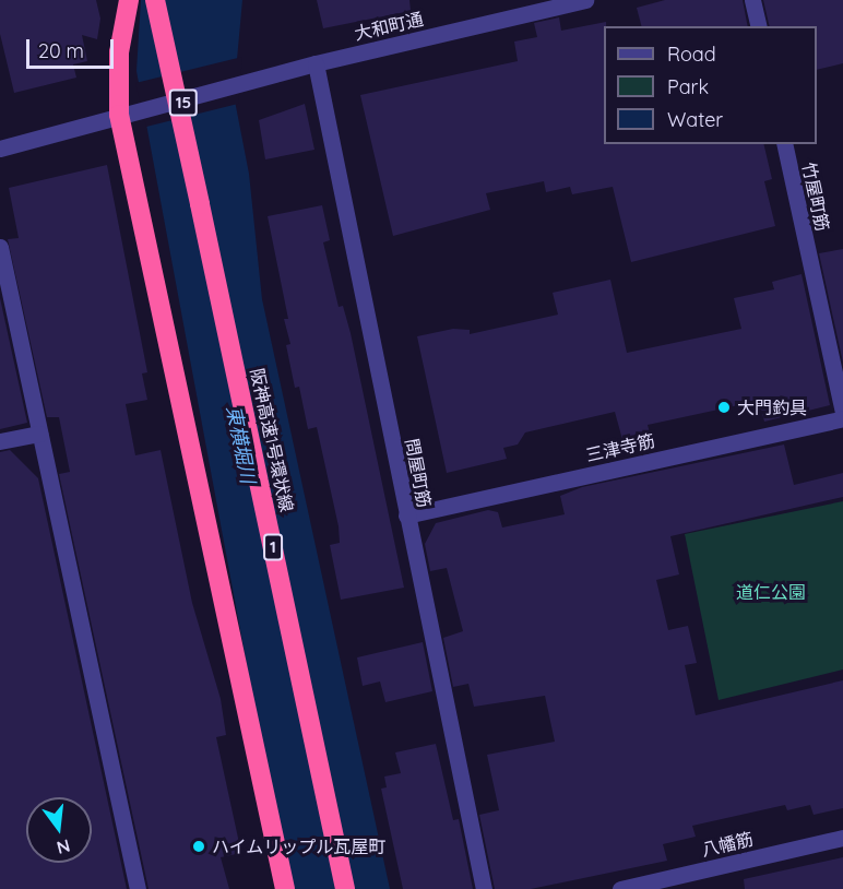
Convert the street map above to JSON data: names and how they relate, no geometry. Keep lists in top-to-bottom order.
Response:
{
  "streets": {
    "highway": ["15", "阪神高速1号環状線", "1"],
    "street": [
      "大和町通",
      "竹屋町筋",
      "三津寺筋",
      "問屋町筋",
      "八幡筋"
    ]
  },
  "crossings": [
    ["大和町通", "問屋町筋"],
    ["15", "阪神高速1号環状線"],
    ["三津寺筋", "問屋町筋"]
  ],
  "water": ["東横堀川"],
  "parks": ["道仁公園"],
  "places": ["大門釣具", "ハイムリップル瓦屋町"],
  "legend": ["Road", "Park", "Water"],
  "scale_bar": "20 m",
  "north": "bottom"
}
